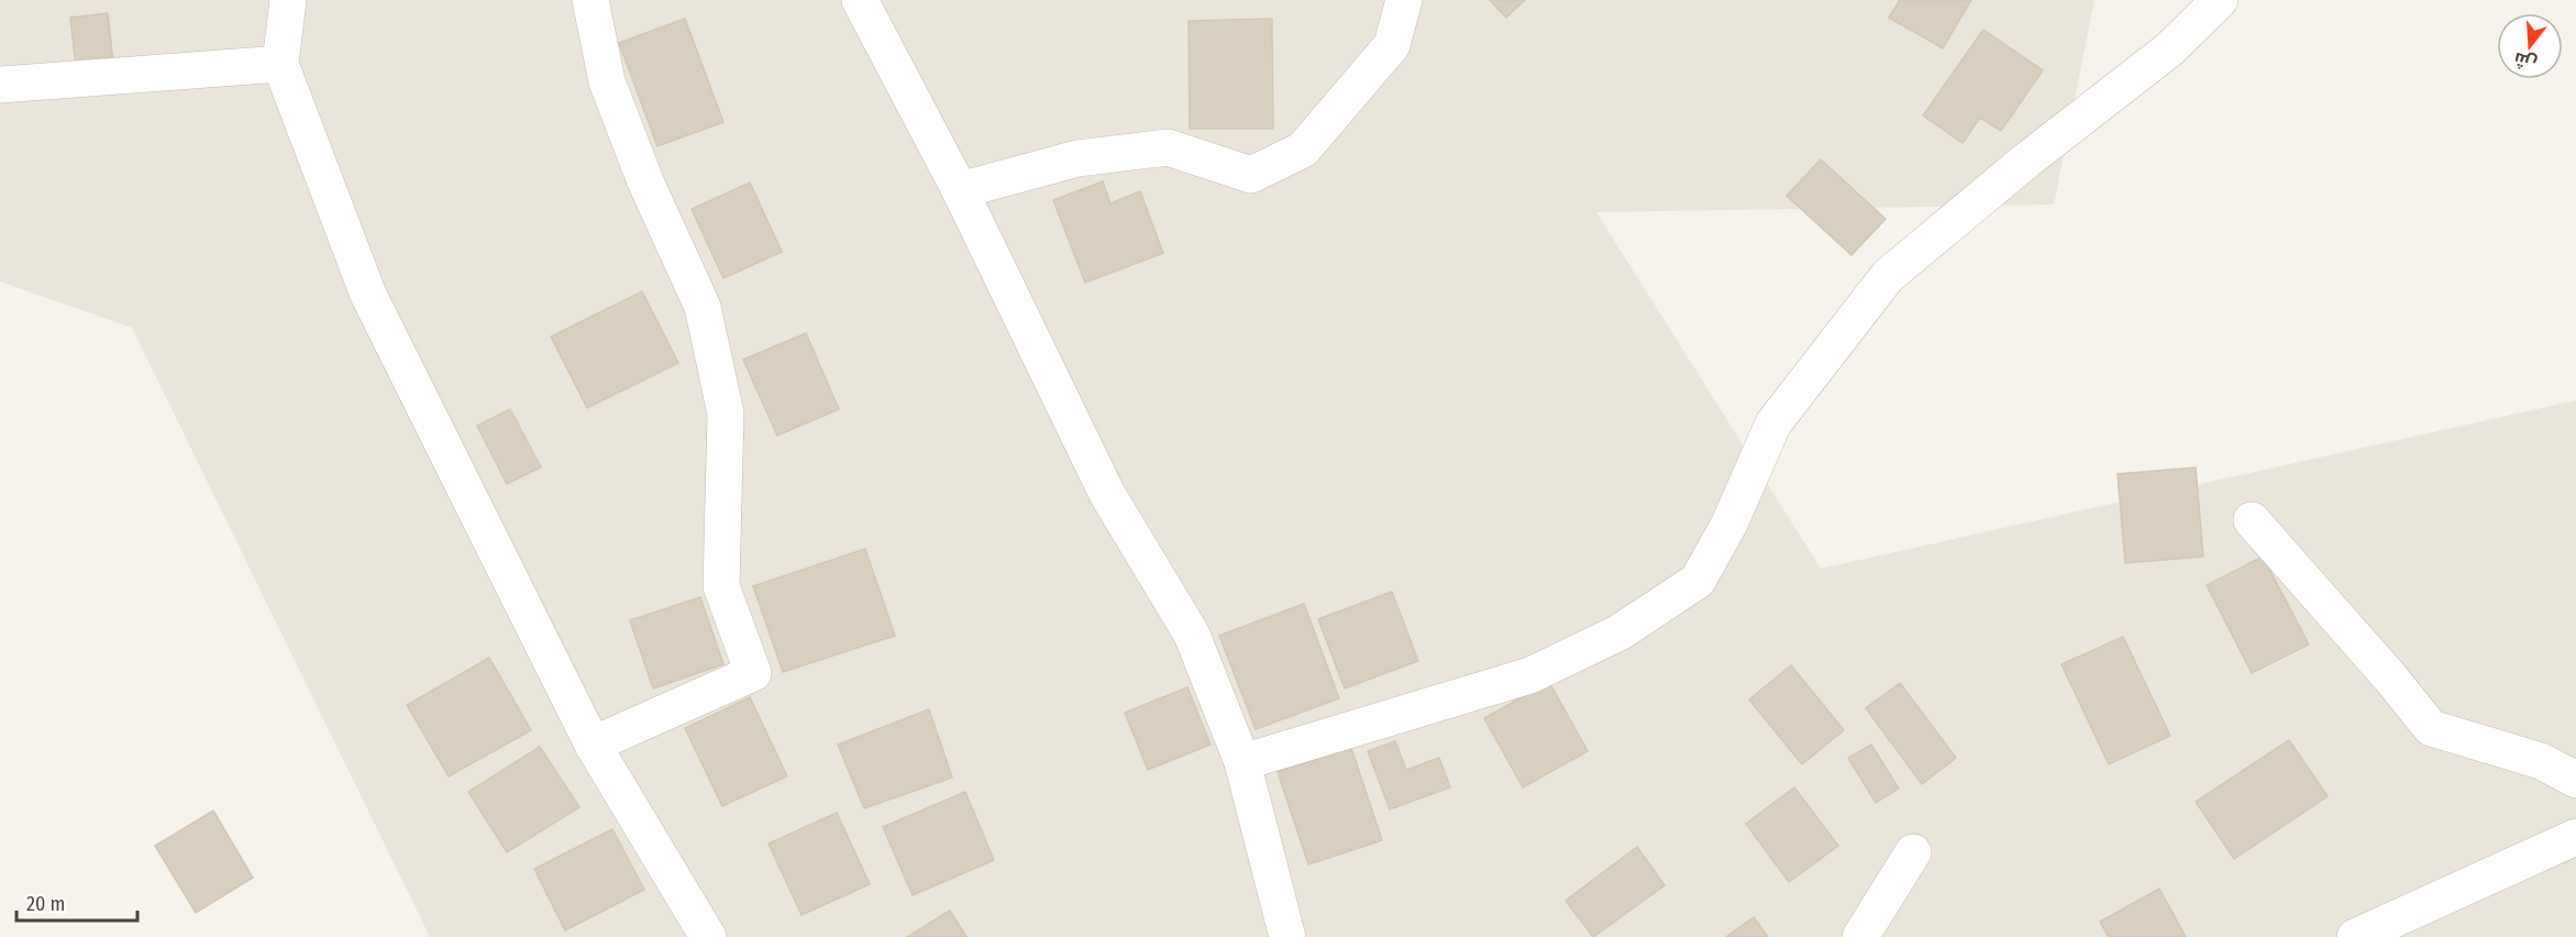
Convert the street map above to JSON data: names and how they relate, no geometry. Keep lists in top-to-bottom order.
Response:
{
  "scale_bar": "20 m",
  "north": "bottom"
}
